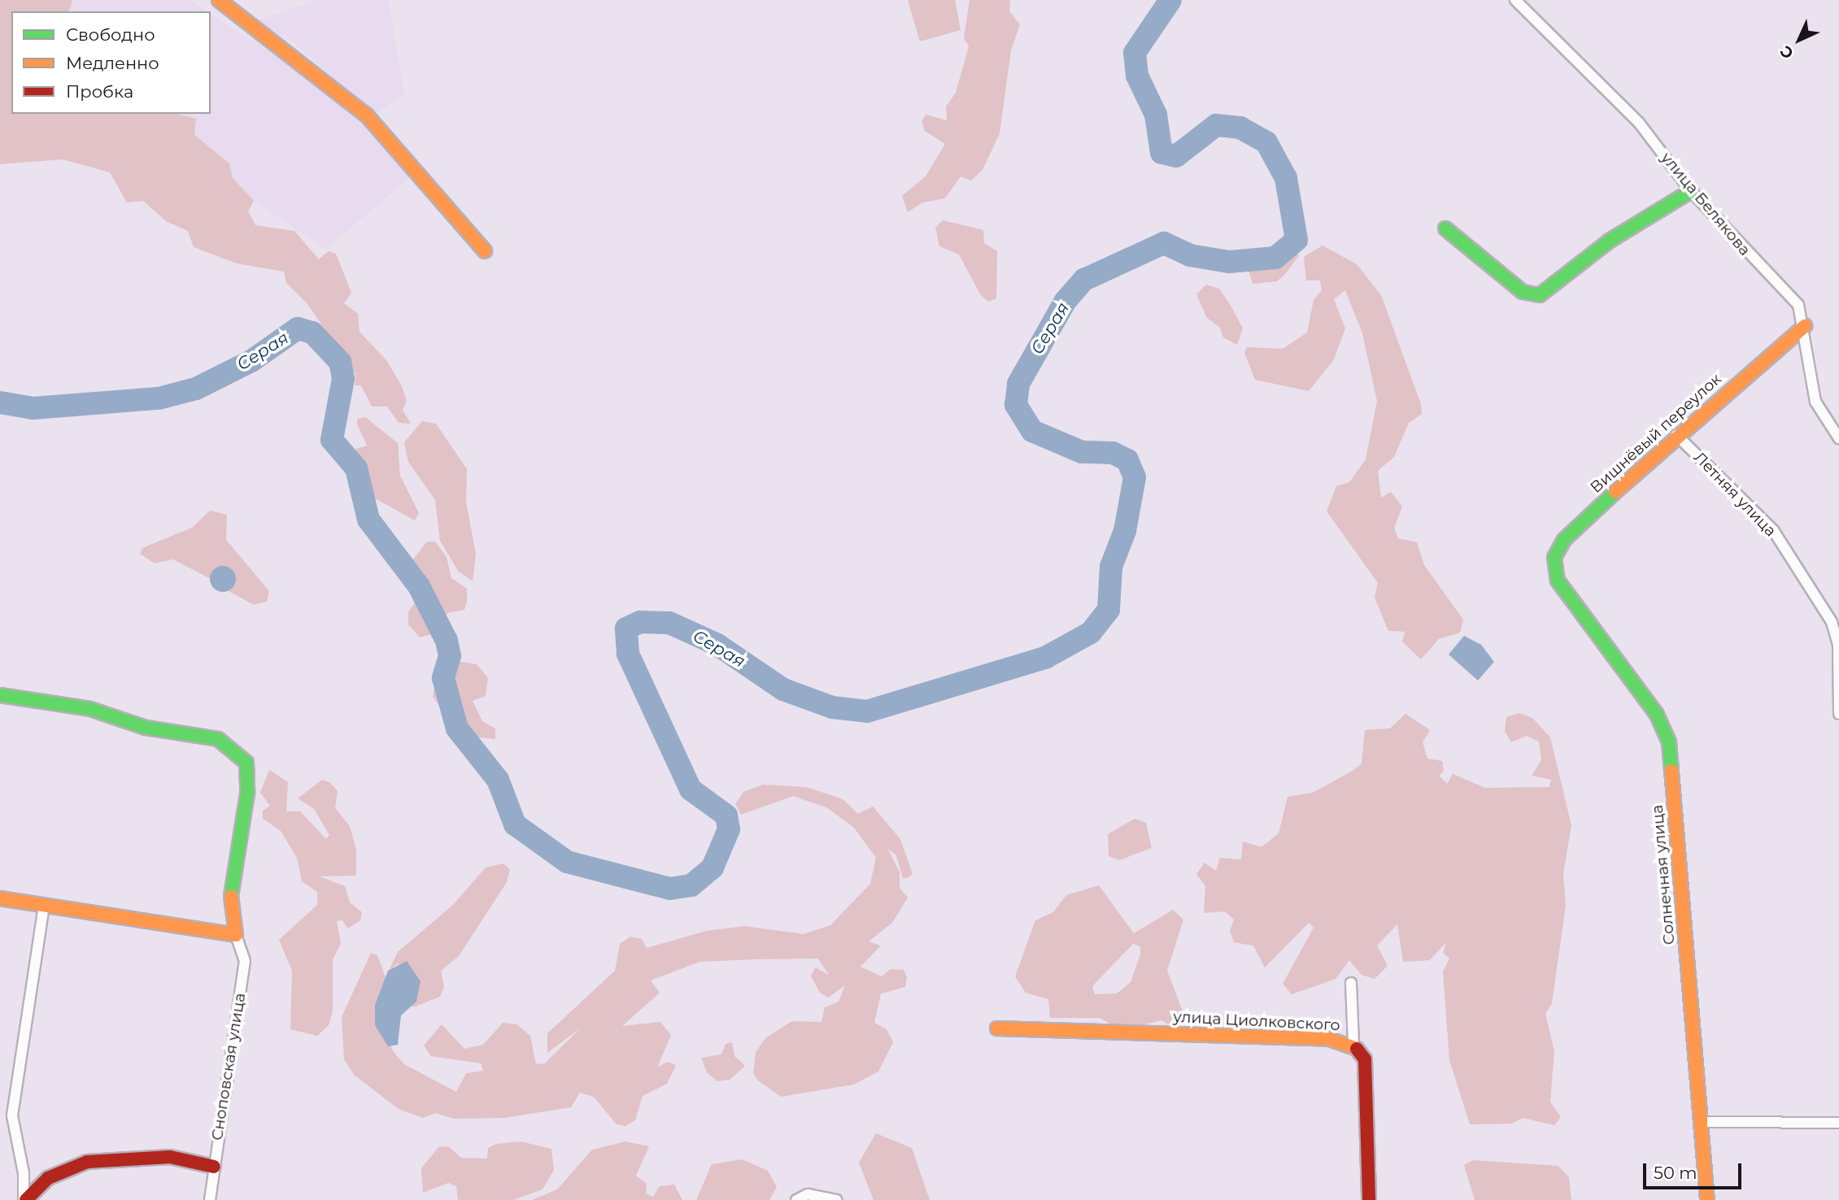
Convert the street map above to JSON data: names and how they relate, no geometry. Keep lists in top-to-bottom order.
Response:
{
  "streets": {
    "street": [
      "улица Белякова",
      "Вишнёвый переулок",
      "Летняя улица",
      "Солнечная улица",
      "улица Циолковского",
      "Сноповская улица"
    ]
  },
  "crossings": [
    ["улица Белякова", "Вишнёвый переулок"],
    ["Вишнёвый переулок", "Летняя улица"],
    ["Вишнёвый переулок", "Солнечная улица"]
  ],
  "water": ["Серая"],
  "legend": ["Свободно", "Медленно", "Пробка"],
  "scale_bar": "50 m",
  "north": "bottom left"
}
